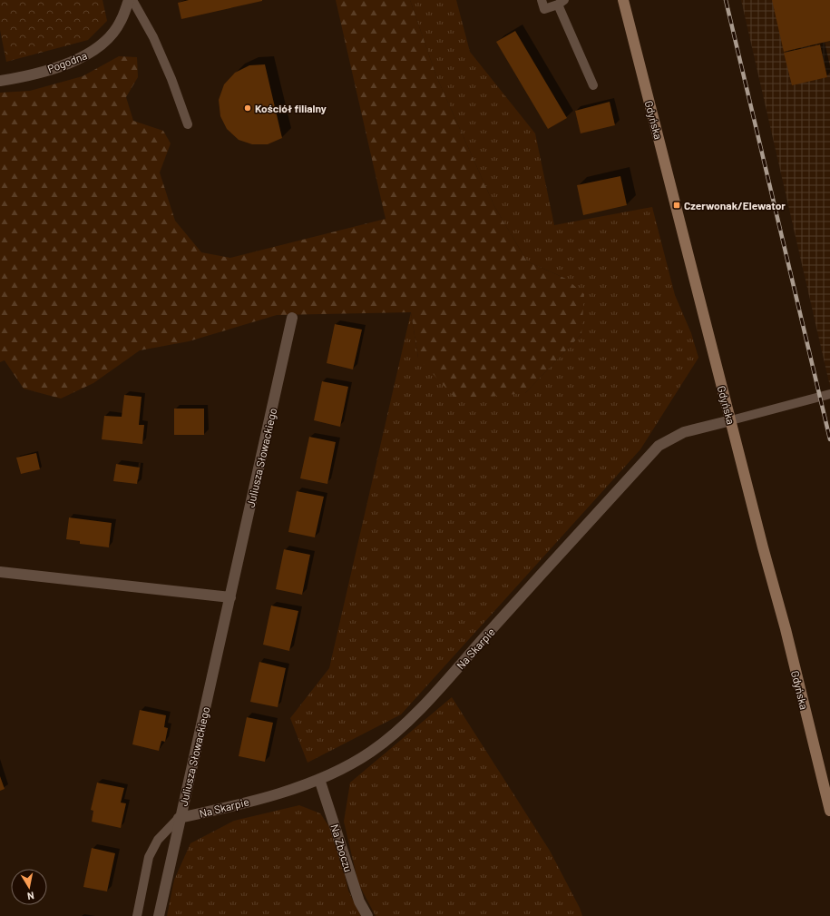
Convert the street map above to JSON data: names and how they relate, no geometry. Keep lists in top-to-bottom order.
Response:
{
  "streets": {
    "main road": ["Gdyńska"],
    "street": [
      "Pogodna",
      "Juliusza Słowackiego",
      "Na Skarpie",
      "Na Zboczu"
    ]
  },
  "crossings": [
    ["Gdyńska", "Na Skarpie"],
    ["Juliusza Słowackiego", "Na Skarpie"],
    ["Na Skarpie", "Na Zboczu"]
  ],
  "places": {
    "other": ["Kościół filialny"],
    "transit": ["Czerwonak/Elewator"]
  },
  "north": "bottom"
}
